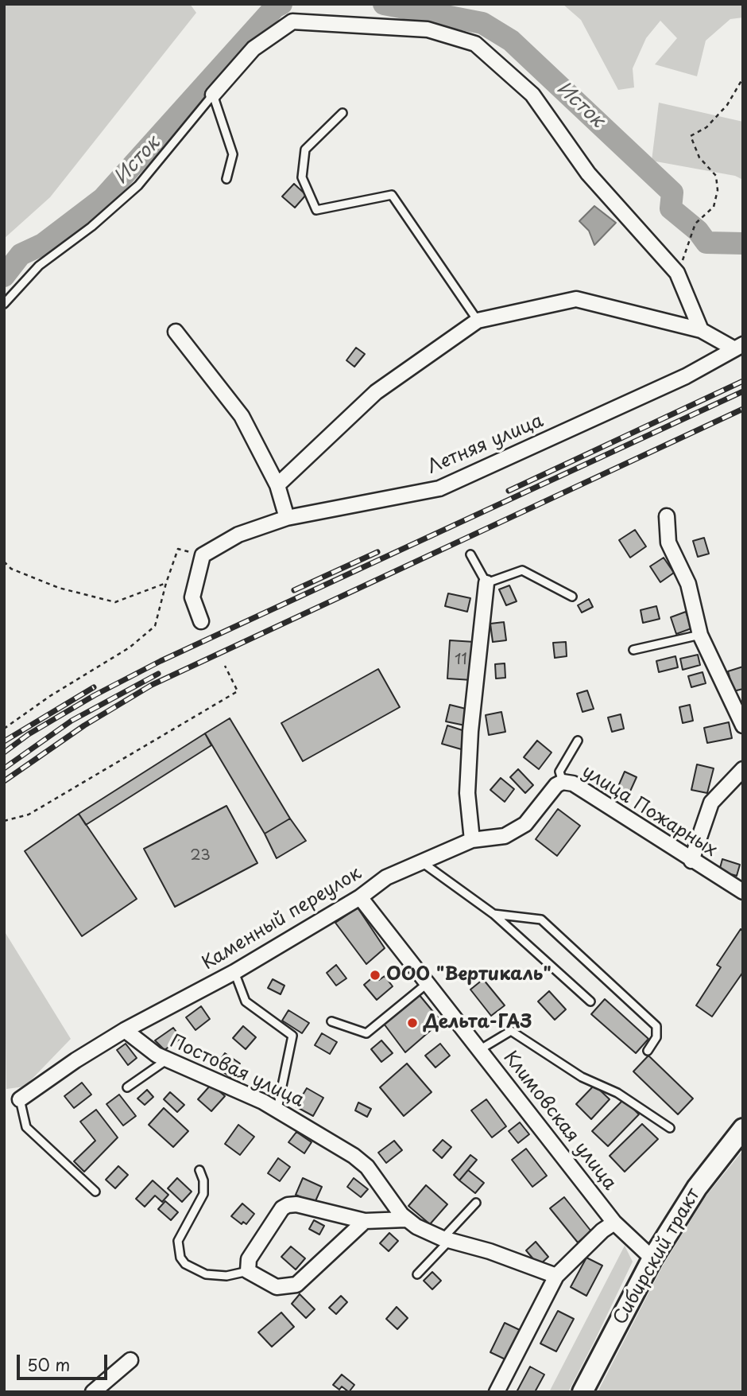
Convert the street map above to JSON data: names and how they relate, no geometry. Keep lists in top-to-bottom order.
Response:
{
  "streets": {
    "main road": ["Сибирский тракт"],
    "street": [
      "Летняя улица",
      "улица Пожарных",
      "Каменный переулок",
      "Постовая улица",
      "Климовская улица"
    ]
  },
  "crossings": [
    ["улица Пожарных", "Каменный переулок"],
    ["Каменный переулок", "Постовая улица"],
    ["Каменный переулок", "Климовская улица"],
    ["Климовская улица", "Сибирский тракт"]
  ],
  "water": ["Исток"],
  "places": ["ООО \"Вертикаль\"", "Дельта-ГАЗ"],
  "house_numbers": ["11", "23"],
  "scale_bar": "50 m"
}
